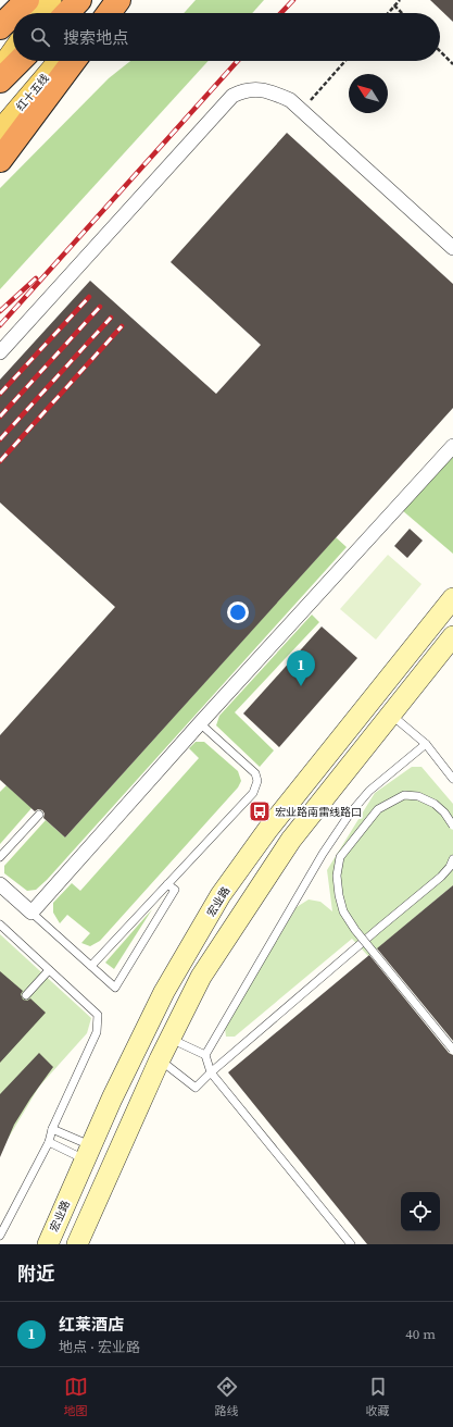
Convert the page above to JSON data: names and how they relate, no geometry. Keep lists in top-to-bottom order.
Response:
{
  "streets": {
    "main road": ["红十五线"],
    "street": ["宏业路"]
  },
  "places": {
    "bus stop": ["宏业路南雷线路口"]
  },
  "north": "top left",
  "page": {
    "search": "搜索地点",
    "pins": "1",
    "heading": "附近",
    "list": [
      {
        "mark": "1",
        "name": "红莱酒店",
        "note": "地点 · 宏业路",
        "value": "40 m"
      }
    ],
    "nav": ["地图", "路线", "收藏"]
  }
}
